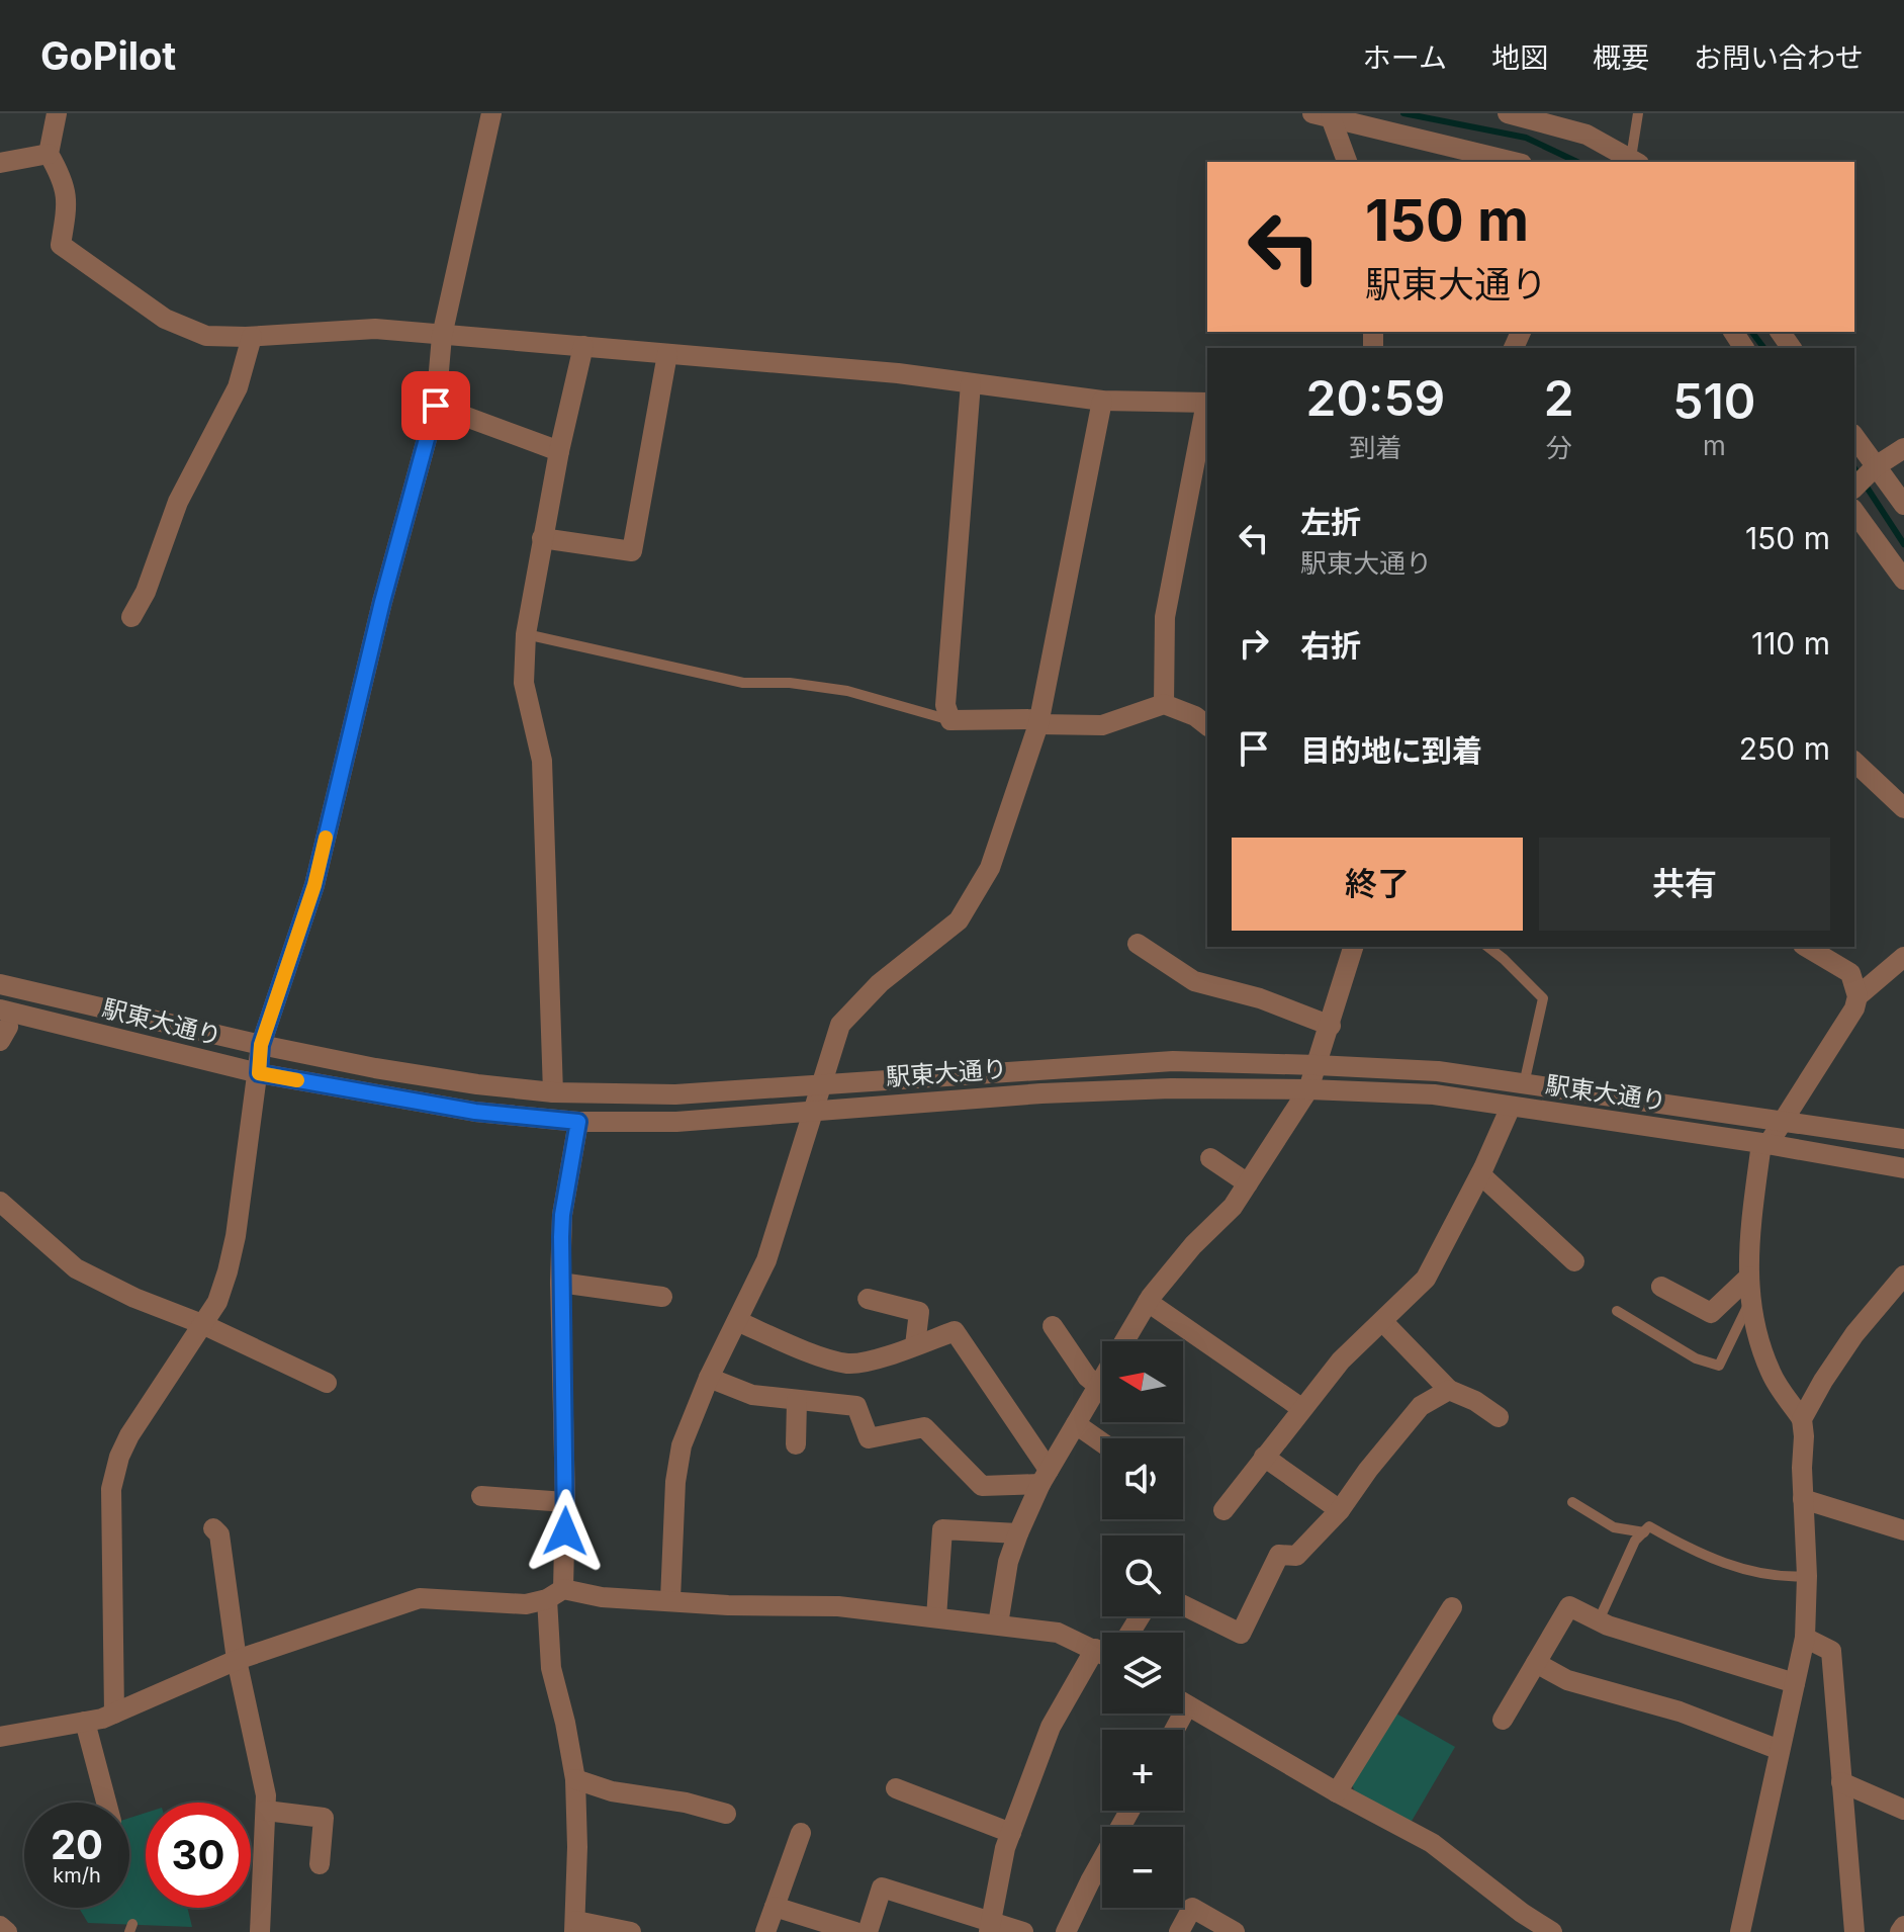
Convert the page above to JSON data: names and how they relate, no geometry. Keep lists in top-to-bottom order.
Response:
{
  "streets": {
    "street": ["駅東大通り"]
  },
  "north": "left",
  "page": {
    "header": "GoPilot",
    "nav": [
      "ホーム",
      "地図",
      "概要",
      "お問い合わせ"
    ],
    "turn": ["150 m", "駅東大通り"],
    "eta": [
      "20:59",
      "到着",
      "2",
      "分",
      "510",
      "m"
    ],
    "list": [
      {
        "name": "左折",
        "note": "駅東大通り",
        "value": "150 m"
      },
      {
        "name": "右折",
        "value": "110 m"
      },
      {
        "name": "目的地に到着",
        "value": "250 m"
      }
    ],
    "buttons": ["終了", "共有"],
    "map_buttons": ["+", "−"],
    "speed": "20 km/h",
    "limit": "30"
  }
}
